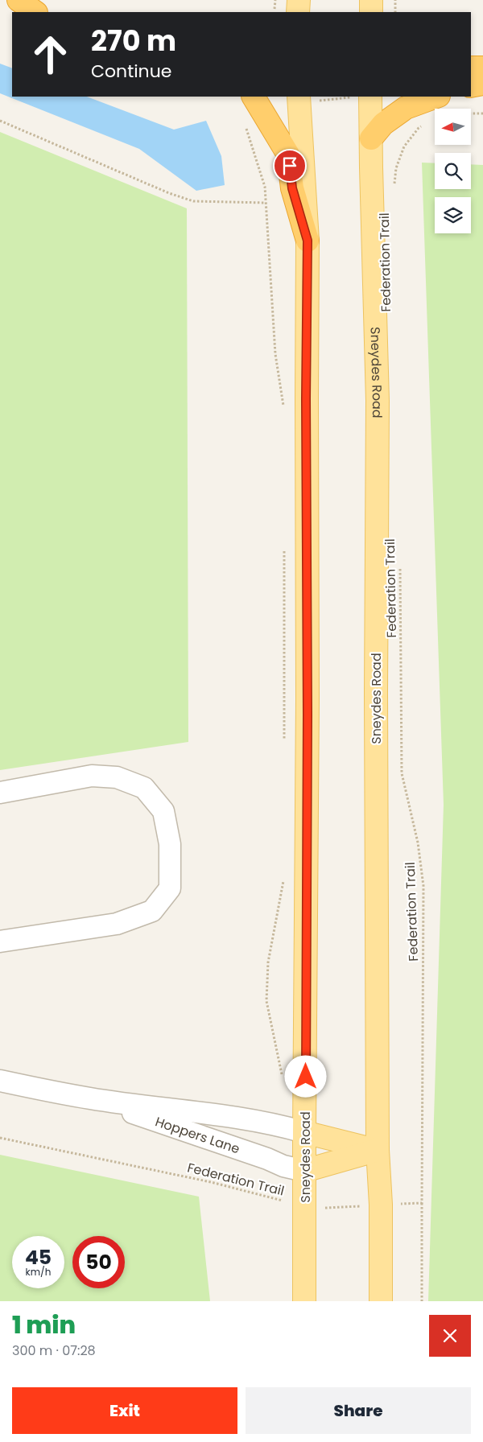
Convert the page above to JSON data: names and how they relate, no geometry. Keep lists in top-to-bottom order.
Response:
{
  "streets": {
    "main road": ["Sneydes Road"],
    "street": ["Hoppers Lane"],
    "path": ["Federation Trail"]
  },
  "crossings": [
    ["Federation Trail", "Sneydes Road"],
    ["Sneydes Road", "Hoppers Lane"]
  ],
  "north": "left",
  "page": {
    "turn": ["270 m", "Continue"],
    "speed": "45 km/h",
    "limit": "50",
    "heading": ["1 min", "300 m · 07:28"],
    "buttons": ["Exit", "Share"]
  }
}
